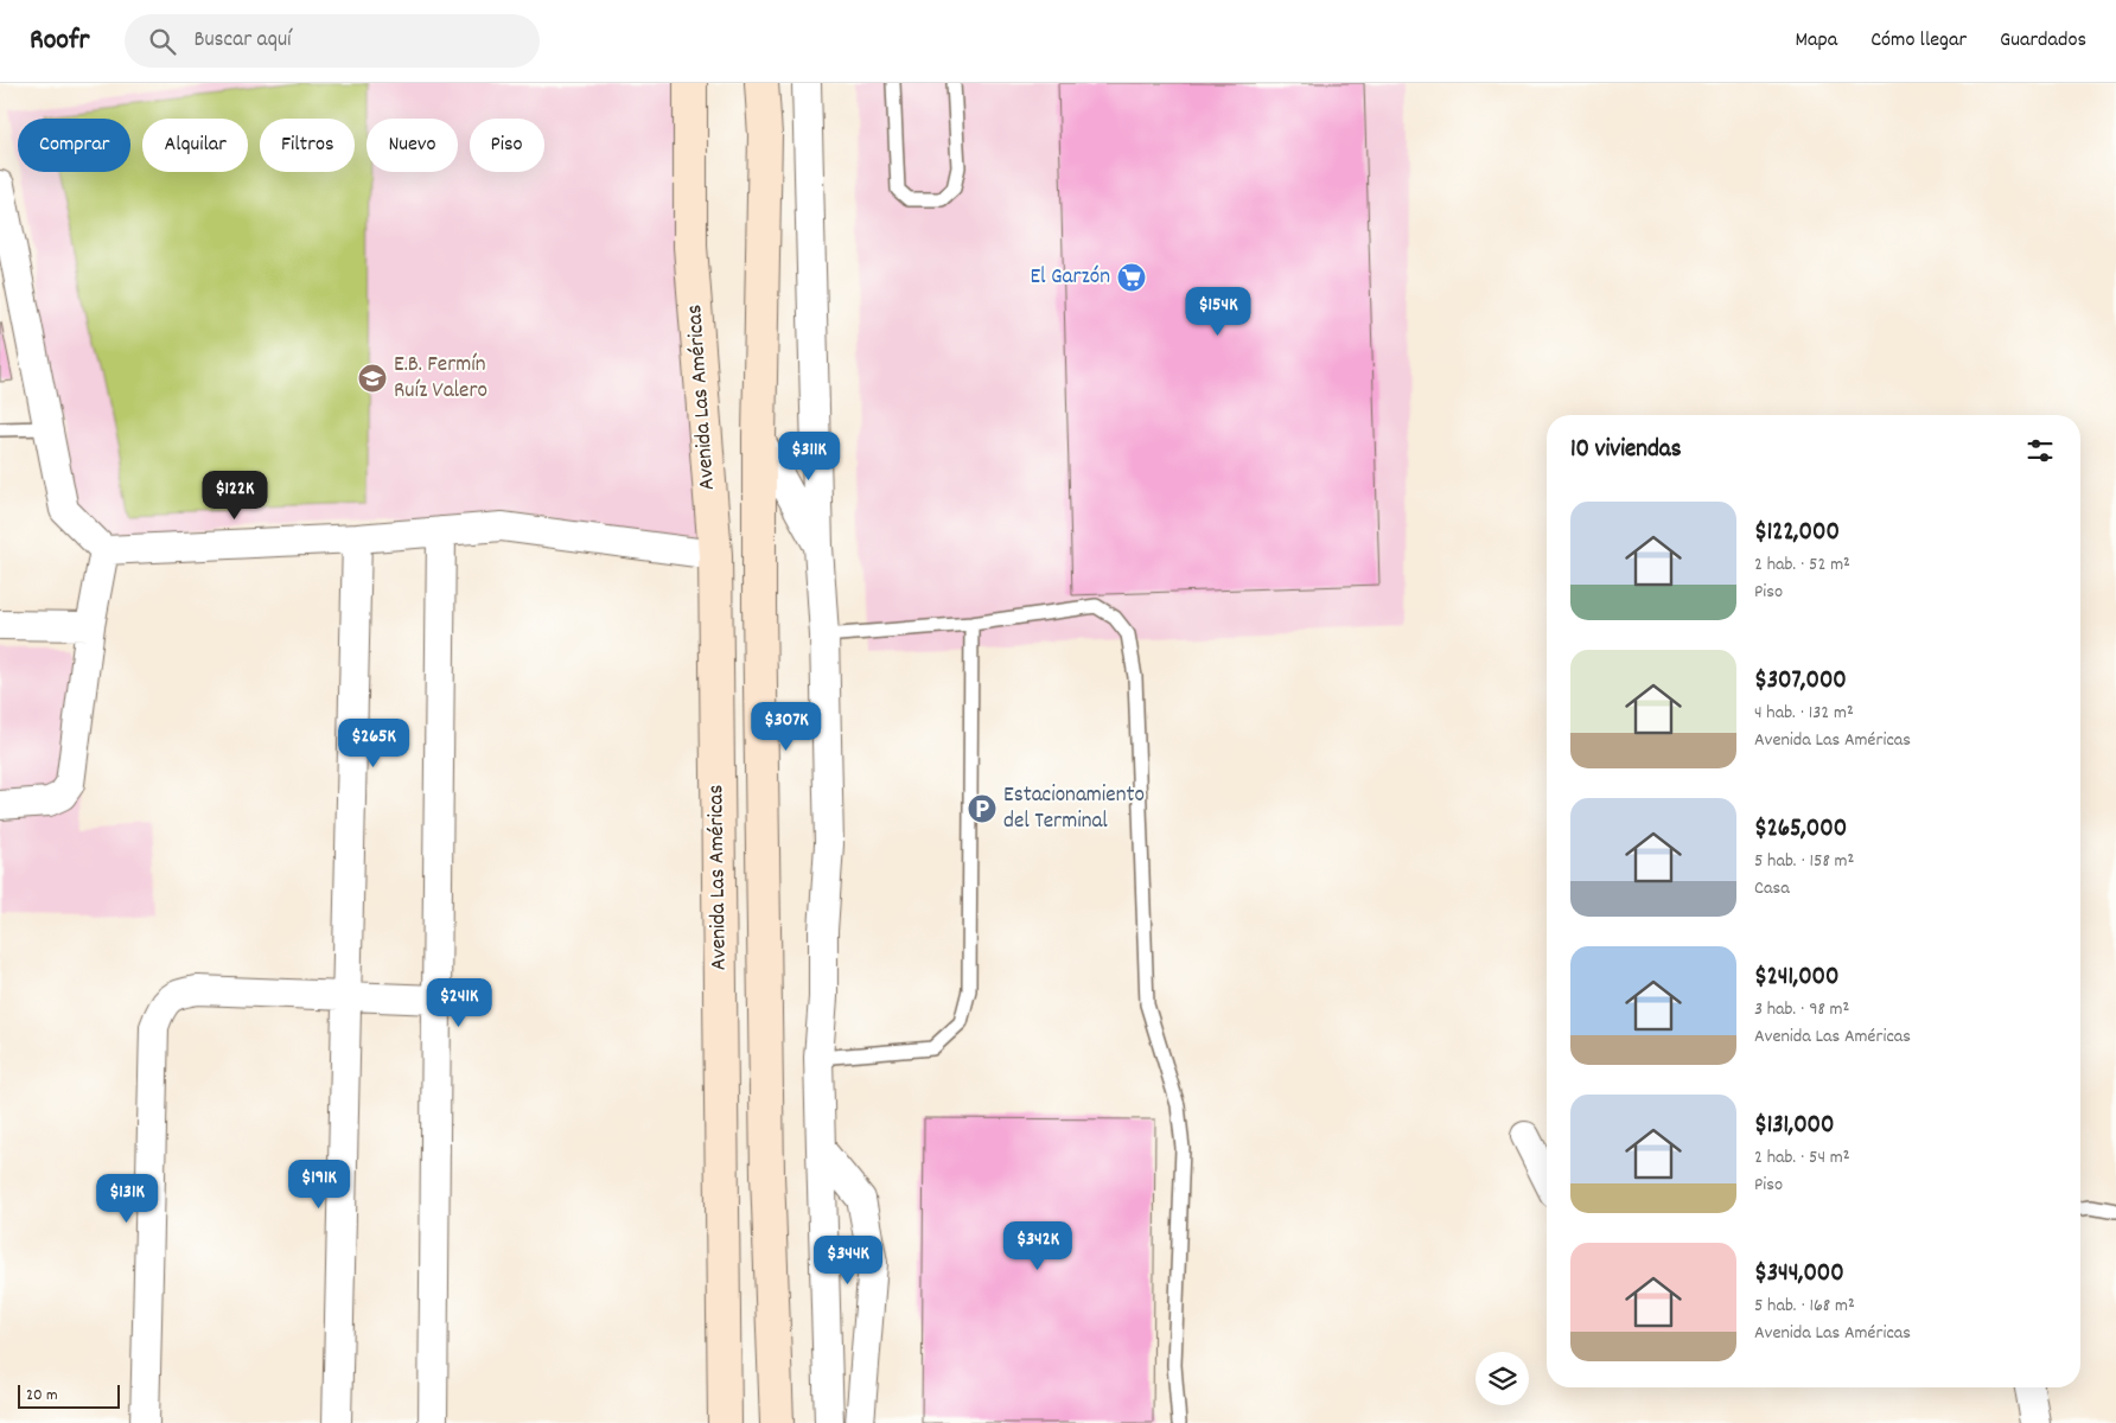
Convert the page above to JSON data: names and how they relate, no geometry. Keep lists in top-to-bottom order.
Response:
{
  "streets": {
    "street": ["Avenida Las Américas"]
  },
  "places": {
    "supermarket": ["El Garzón"],
    "school or university": ["E.B. Fermín Ruíz Valero"],
    "parking": ["Estacionamiento del Terminal"]
  },
  "scale_bar": "20 m",
  "page": {
    "header": "Roofr",
    "search": "Buscar aquí",
    "nav": ["Mapa", "Cómo llegar", "Guardados"],
    "chip": [
      "Comprar",
      "Alquilar",
      "Filtros",
      "Nuevo",
      "Piso"
    ],
    "price": [
      "$154K",
      "$311K",
      "$122K",
      "$307K",
      "$265K",
      "$241K",
      "$191K",
      "$131K",
      "$342K",
      "$344K"
    ],
    "heading": "10 viviendas",
    "list": [
      {
        "name": "$122,000",
        "note": "2 hab. · 52 m² · Piso"
      },
      {
        "name": "$307,000",
        "note": "4 hab. · 132 m² · Avenida Las Américas"
      },
      {
        "name": "$265,000",
        "note": "5 hab. · 158 m² · Casa"
      },
      {
        "name": "$241,000",
        "note": "3 hab. · 98 m² · Avenida Las Américas"
      },
      {
        "name": "$131,000",
        "note": "2 hab. · 54 m² · Piso"
      },
      {
        "name": "$344,000",
        "note": "5 hab. · 168 m² · Avenida Las Américas"
      }
    ],
    "scale": "20 m"
  }
}
